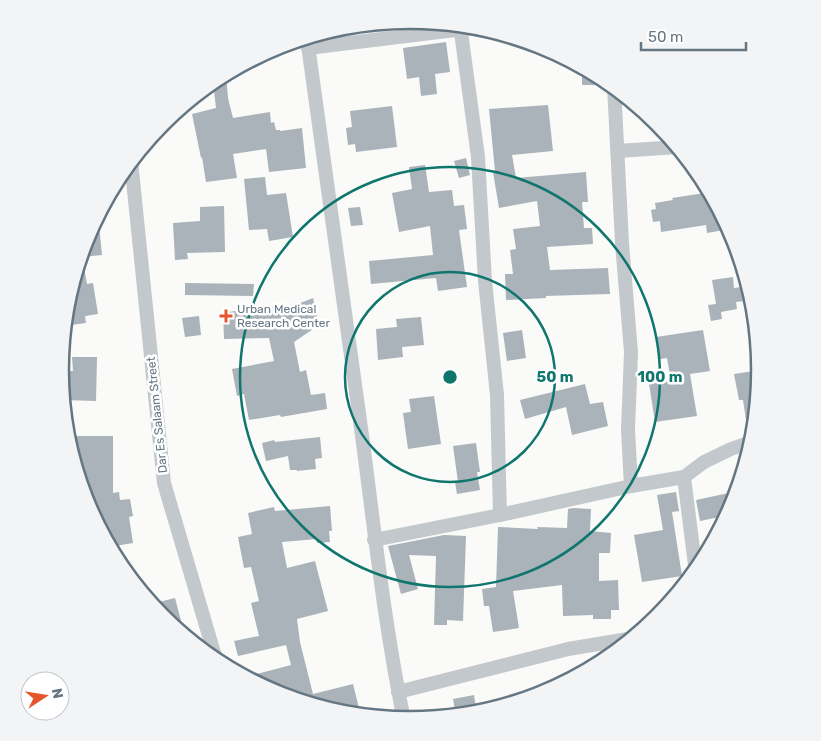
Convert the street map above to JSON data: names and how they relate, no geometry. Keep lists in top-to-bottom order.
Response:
{
  "streets": {
    "street": ["Dar Es Salaam Street"]
  },
  "places": {
    "health": ["Urban Medical Research Center"]
  },
  "scale_bar": "50 m",
  "north": "right",
  "rings": ["50 m", "100 m"]
}
